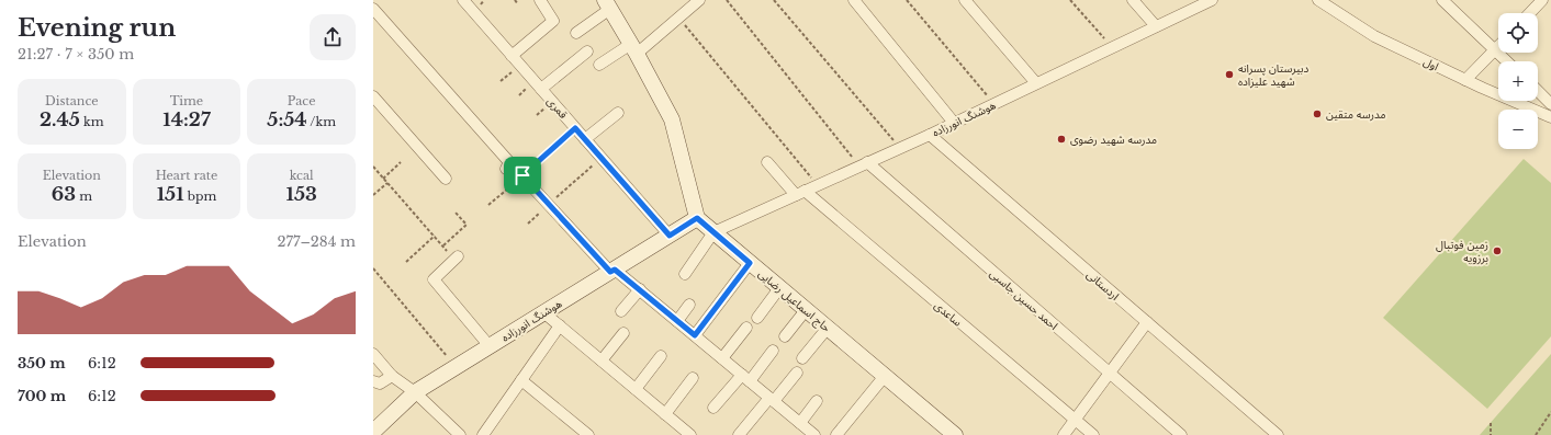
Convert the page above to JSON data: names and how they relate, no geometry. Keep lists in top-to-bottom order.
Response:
{
  "streets": {
    "main road": ["هوشنگ انورزاده", "حاج اسماعیل رضایی"],
    "street": [
      "اول",
      "قمری",
      "اردستانی",
      "احمد حسین جاسبی",
      "ساعدی"
    ]
  },
  "crossings": [
    ["قمری", "هوشنگ انورزاده"],
    ["هوشنگ انورزاده", "اردستانی"],
    ["هوشنگ انورزاده", "احمد حسین جاسبی"],
    ["هوشنگ انورزاده", "حاج اسماعیل رضایی"],
    ["هوشنگ انورزاده", "ساعدی"]
  ],
  "places": [
    "دبیرستان پسرانه شهید علیزاده",
    "مدرسه متقین",
    "مدرسه شهید رضوی",
    "زمین فوتبال برزویه"
  ],
  "page": {
    "heading": ["Evening run", "21:27 · 7 × 350 m"],
    "map_buttons": ["+", "−"],
    "stats": [
      ["Distance", "2.45 km"],
      ["Time", "14:27"],
      ["Pace", "5:54 /km"],
      ["Elevation", "63 m"],
      ["Heart rate", "151 bpm"],
      ["kcal", "153"]
    ],
    "chart": ["Elevation", "277–284 m"],
    "list": [
      {
        "name": "350 m",
        "note": "6:12"
      },
      {
        "name": "700 m",
        "note": "6:12"
      }
    ]
  }
}
